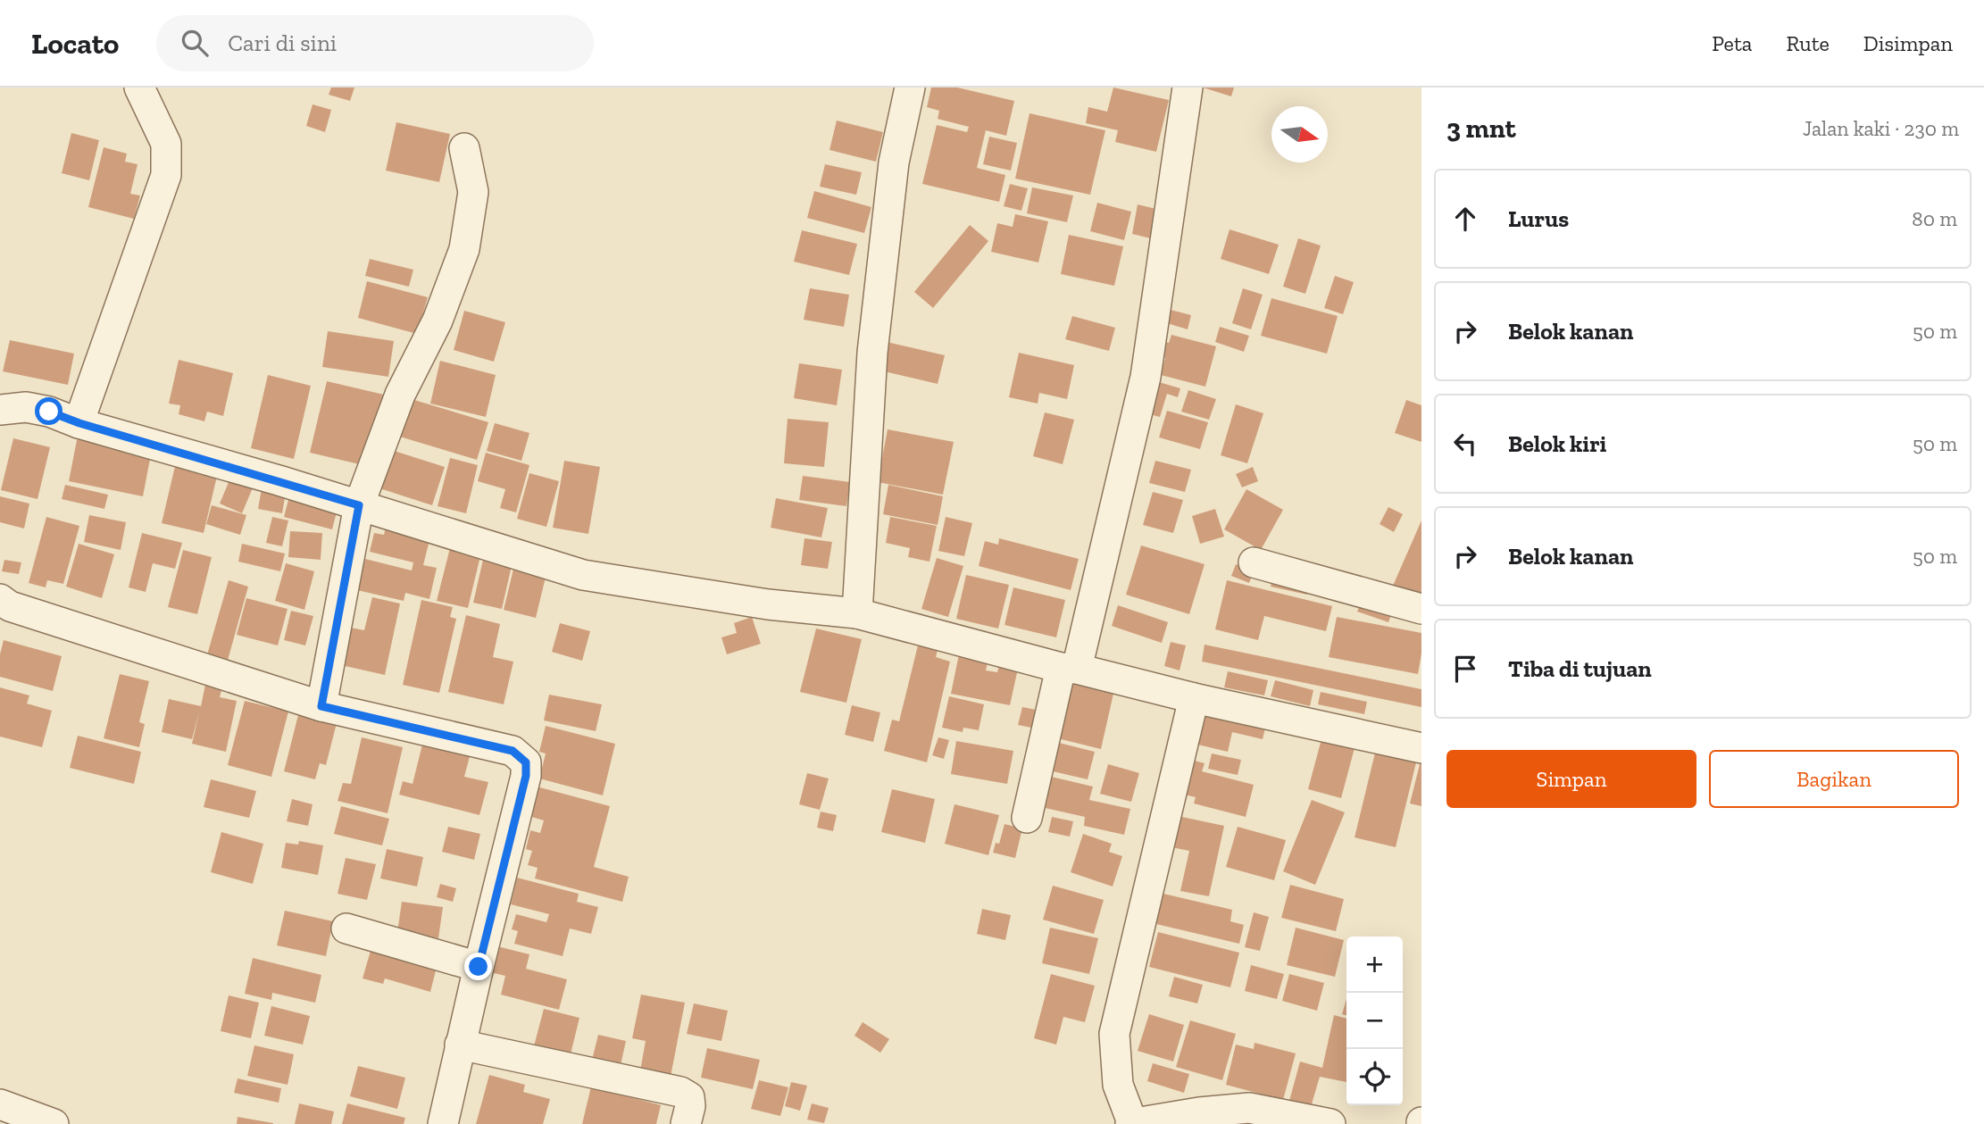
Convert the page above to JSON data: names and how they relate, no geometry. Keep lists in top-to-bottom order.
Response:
{
  "north": "right",
  "page": {
    "header": "Locato",
    "search": "Cari di sini",
    "nav": ["Peta", "Rute", "Disimpan"],
    "heading": ["3 mnt", "Jalan kaki · 230 m"],
    "list": [
      ["Lurus", "80 m"],
      ["Belok kanan", "50 m"],
      ["Belok kiri", "50 m"],
      ["Belok kanan", "50 m"],
      "Tiba di tujuan"
    ],
    "buttons": ["Simpan", "Bagikan"],
    "map_buttons": ["+", "−"]
  }
}
